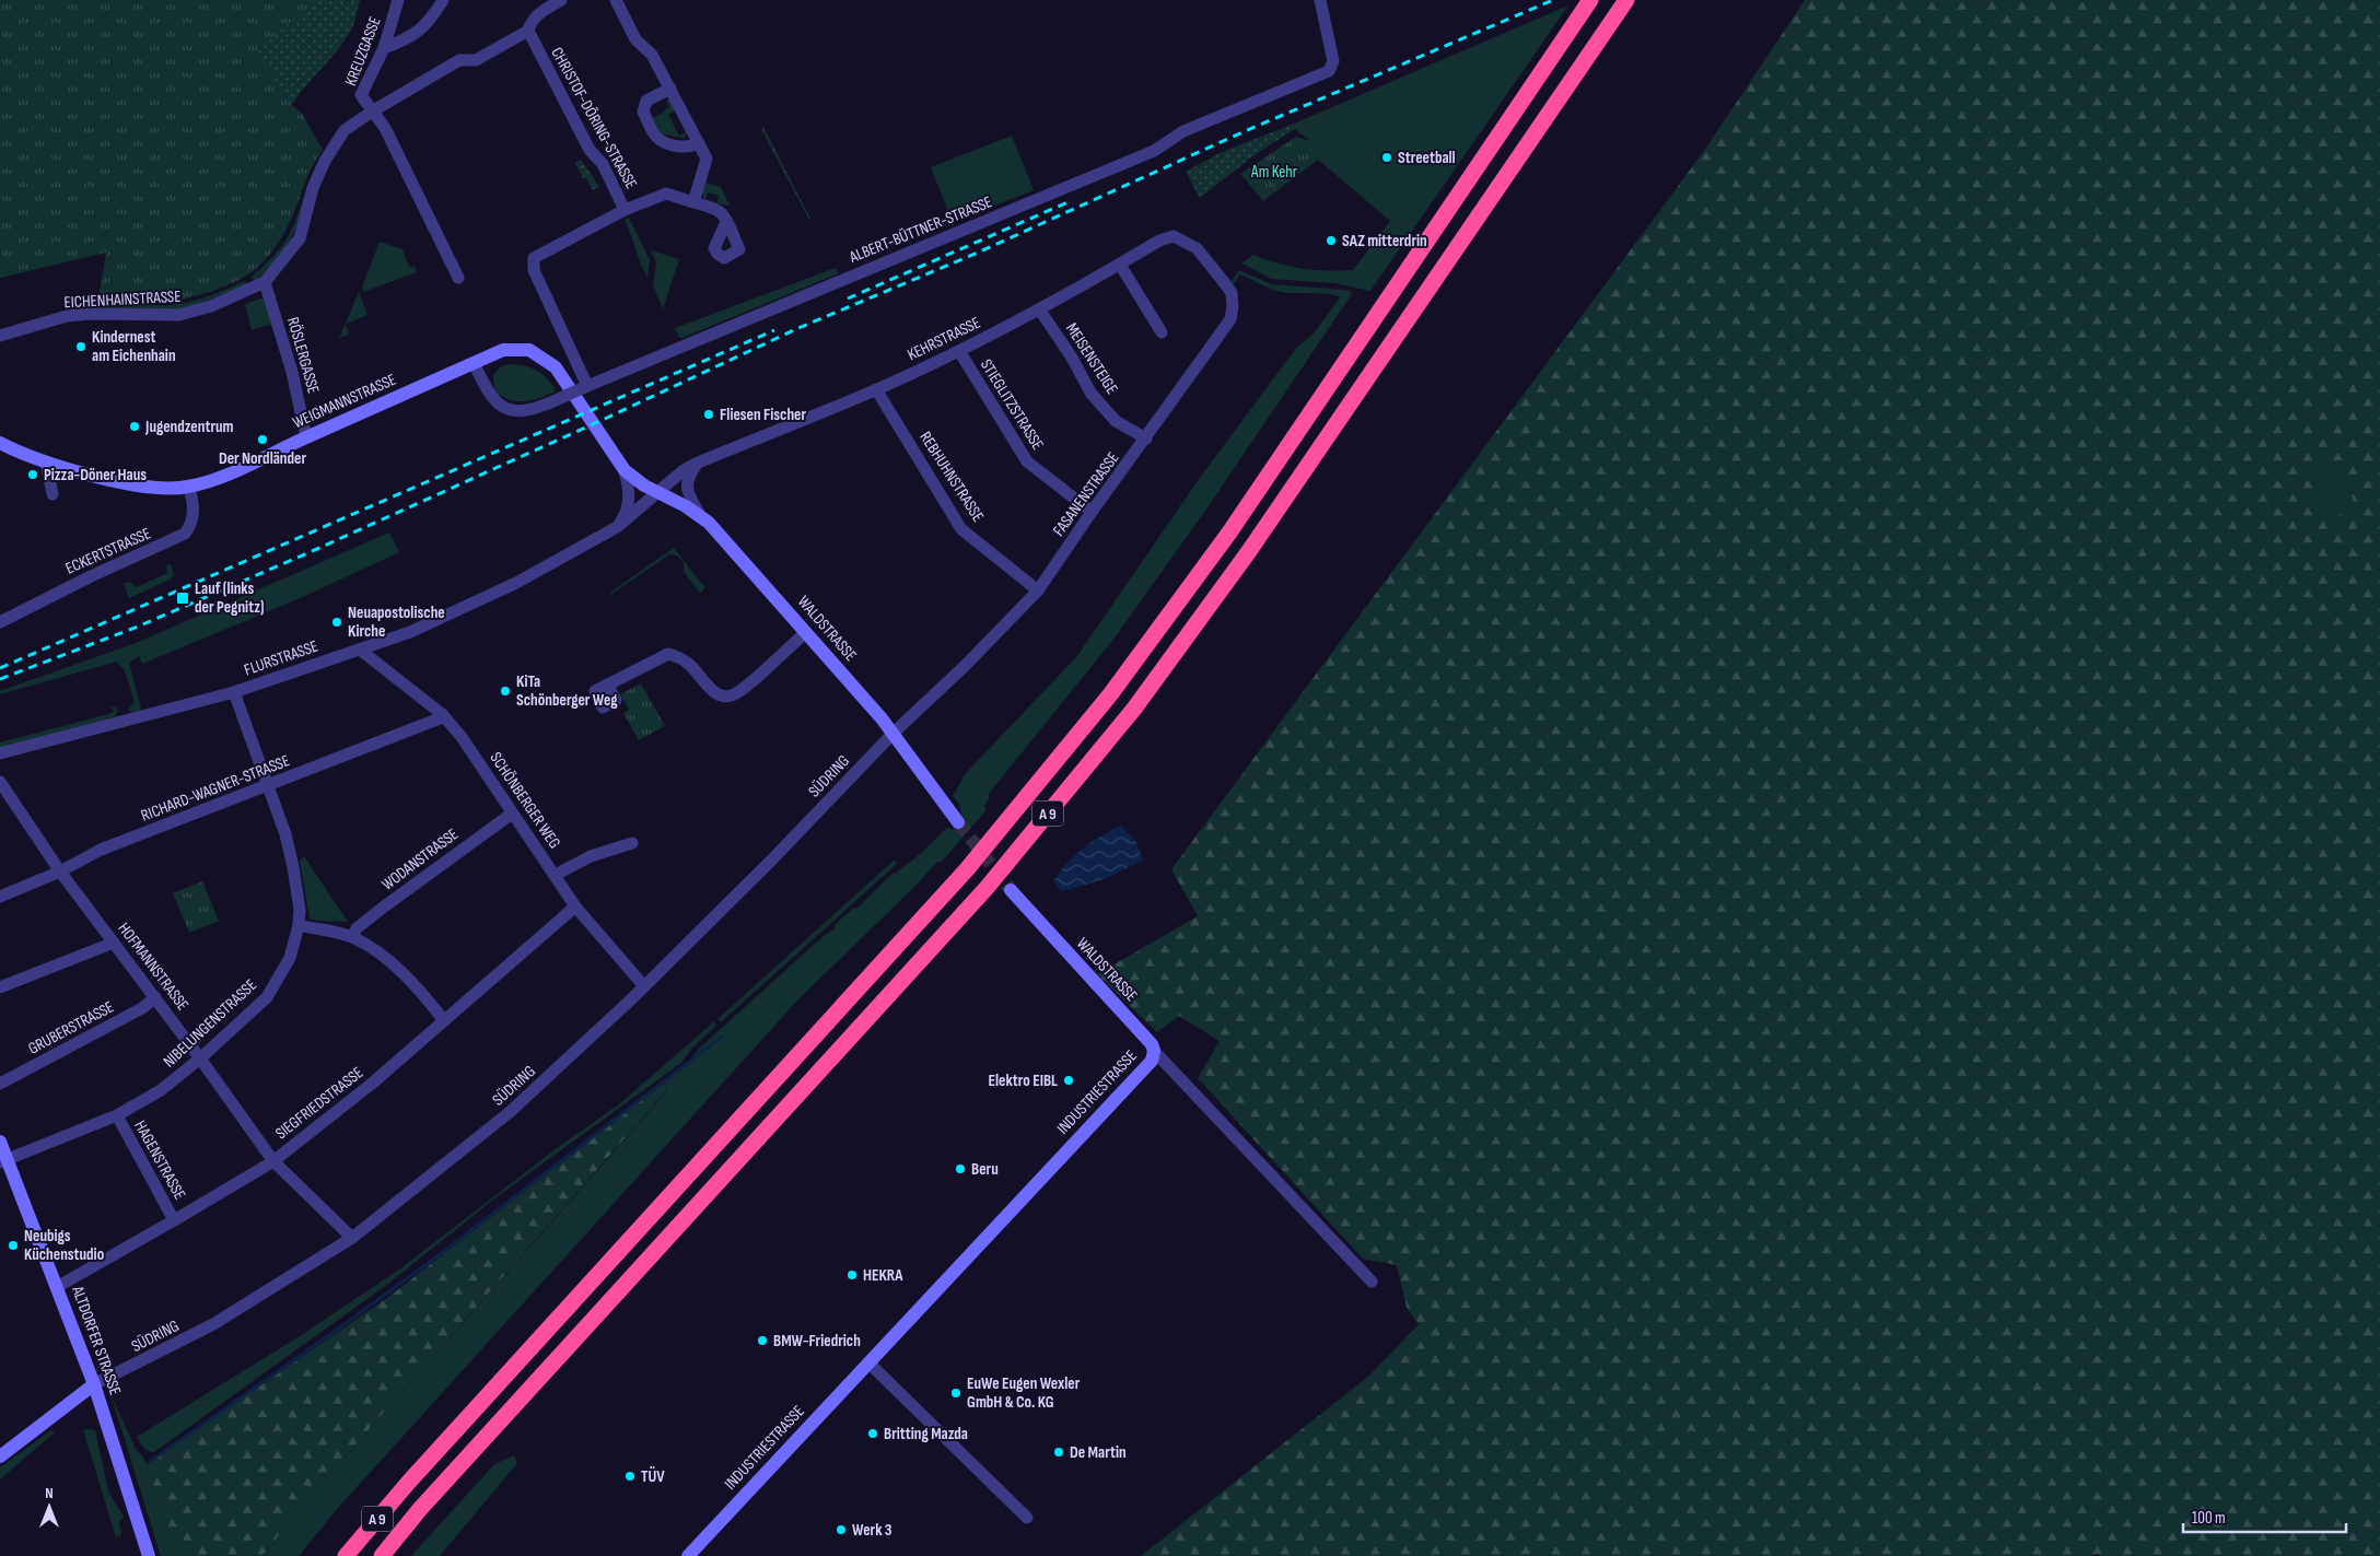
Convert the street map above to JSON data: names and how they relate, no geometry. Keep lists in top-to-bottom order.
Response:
{
  "streets": {
    "highway": ["A 9"],
    "street": [
      "KREUZGASSE",
      "CHRISTOF-DÖRING-STRASSE",
      "ALBERT-BÜTTNER-STRASSE",
      "EICHENHAINSTRASSE",
      "KEHRSTRASSE",
      "RÖSLERGASSE",
      "MEISENSTEIGE",
      "WEIGMANNSTRASSE",
      "STIEGLITZSTRASSE",
      "REBHUHNSTRASSE",
      "FASANENSTRASSE",
      "ECKERTSTRASSE",
      "WALDSTRASSE",
      "FLURSTRASSE",
      "SÜDRING",
      "RICHARD-WAGNER-STRASSE",
      "SCHÖNBERGER WEG",
      "WODANSTRASSE",
      "HOFMANNSTRASSE",
      "NIBELUNGENSTRASSE",
      "GRUBERSTRASSE",
      "INDUSTRIESTRASSE",
      "SIEGFRIEDSTRASSE",
      "HAGENSTRASSE",
      "ALTDORFER STRASSE"
    ]
  },
  "crossings": [
    ["KREUZGASSE", "EICHENHAINSTRASSE"],
    ["CHRISTOF-DÖRING-STRASSE", "ALBERT-BÜTTNER-STRASSE"],
    ["CHRISTOF-DÖRING-STRASSE", "EICHENHAINSTRASSE"],
    ["ALBERT-BÜTTNER-STRASSE", "WEIGMANNSTRASSE"],
    ["EICHENHAINSTRASSE", "RÖSLERGASSE"],
    ["KEHRSTRASSE", "MEISENSTEIGE"],
    ["KEHRSTRASSE", "STIEGLITZSTRASSE"],
    ["KEHRSTRASSE", "REBHUHNSTRASSE"],
    ["KEHRSTRASSE", "FASANENSTRASSE"],
    ["KEHRSTRASSE", "WALDSTRASSE"],
    ["KEHRSTRASSE", "FLURSTRASSE"],
    ["RÖSLERGASSE", "WEIGMANNSTRASSE"],
    ["MEISENSTEIGE", "FASANENSTRASSE"],
    ["WEIGMANNSTRASSE", "ECKERTSTRASSE"],
    ["WEIGMANNSTRASSE", "WALDSTRASSE"],
    ["STIEGLITZSTRASSE", "FASANENSTRASSE"],
    ["REBHUHNSTRASSE", "FASANENSTRASSE"],
    ["FASANENSTRASSE", "WALDSTRASSE"],
    ["FASANENSTRASSE", "SÜDRING"],
    ["WALDSTRASSE", "FLURSTRASSE"],
    ["WALDSTRASSE", "SÜDRING"],
    ["WALDSTRASSE", "INDUSTRIESTRASSE"],
    ["FLURSTRASSE", "SCHÖNBERGER WEG"],
    ["FLURSTRASSE", "NIBELUNGENSTRASSE"],
    ["SÜDRING", "SCHÖNBERGER WEG"],
    ["SÜDRING", "HOFMANNSTRASSE"],
    ["SÜDRING", "ALTDORFER STRASSE"],
    ["RICHARD-WAGNER-STRASSE", "SCHÖNBERGER WEG"],
    ["RICHARD-WAGNER-STRASSE", "HOFMANNSTRASSE"],
    ["RICHARD-WAGNER-STRASSE", "NIBELUNGENSTRASSE"],
    ["SCHÖNBERGER WEG", "WODANSTRASSE"],
    ["SCHÖNBERGER WEG", "SIEGFRIEDSTRASSE"],
    ["HOFMANNSTRASSE", "NIBELUNGENSTRASSE"],
    ["HOFMANNSTRASSE", "GRUBERSTRASSE"],
    ["HOFMANNSTRASSE", "SIEGFRIEDSTRASSE"],
    ["NIBELUNGENSTRASSE", "HAGENSTRASSE"],
    ["NIBELUNGENSTRASSE", "ALTDORFER STRASSE"],
    ["SIEGFRIEDSTRASSE", "HAGENSTRASSE"],
    ["SIEGFRIEDSTRASSE", "ALTDORFER STRASSE"]
  ],
  "parks": ["Am Kehr"],
  "places": {
    "other": [
      "Streetball",
      "SAZ mitterdrin",
      "Kindernest am Eichenhain",
      "Fliesen Fischer",
      "Jugendzentrum",
      "Der Nordländer",
      "Pizza-Döner Haus",
      "Neuapostolische Kirche",
      "KiTa Schönberger Weg",
      "Elektro EIBL",
      "Beru",
      "Neubigs Küchenstudio",
      "HEKRA",
      "BMW-Friedrich",
      "EuWe Eugen Wexler GmbH & Co. KG",
      "Britting Mazda",
      "De Martin",
      "TÜV",
      "Werk 3"
    ],
    "transit": ["Lauf (links der Pegnitz)"]
  },
  "scale_bar": "100 m",
  "north": "top"
}
